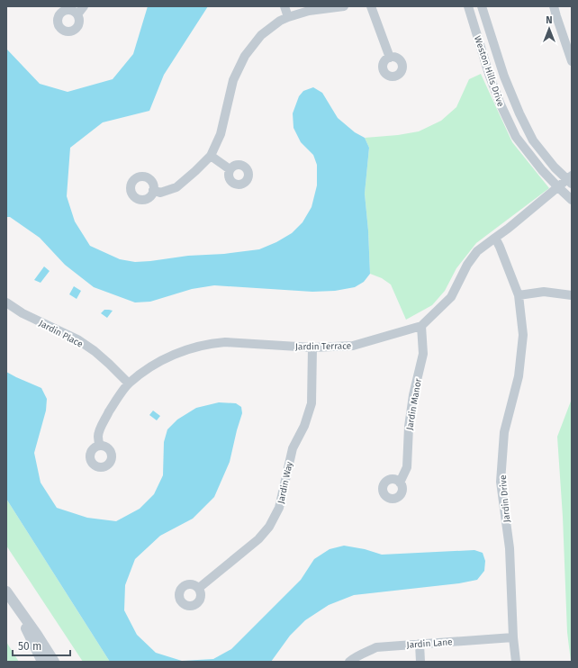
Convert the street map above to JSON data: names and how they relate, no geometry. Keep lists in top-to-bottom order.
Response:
{
  "streets": {
    "street": [
      "Weston Hills Drive",
      "Jardin Place",
      "Jardin Terrace",
      "Jardin Manor",
      "Jardin Way",
      "Jardin Drive",
      "Jardin Lane"
    ]
  },
  "crossings": [
    ["Weston Hills Drive", "Jardin Terrace"],
    ["Jardin Place", "Jardin Terrace"],
    ["Jardin Terrace", "Jardin Manor"],
    ["Jardin Terrace", "Jardin Way"],
    ["Jardin Terrace", "Jardin Drive"],
    ["Jardin Drive", "Jardin Lane"]
  ],
  "scale_bar": "50 m",
  "north": "top"
}
